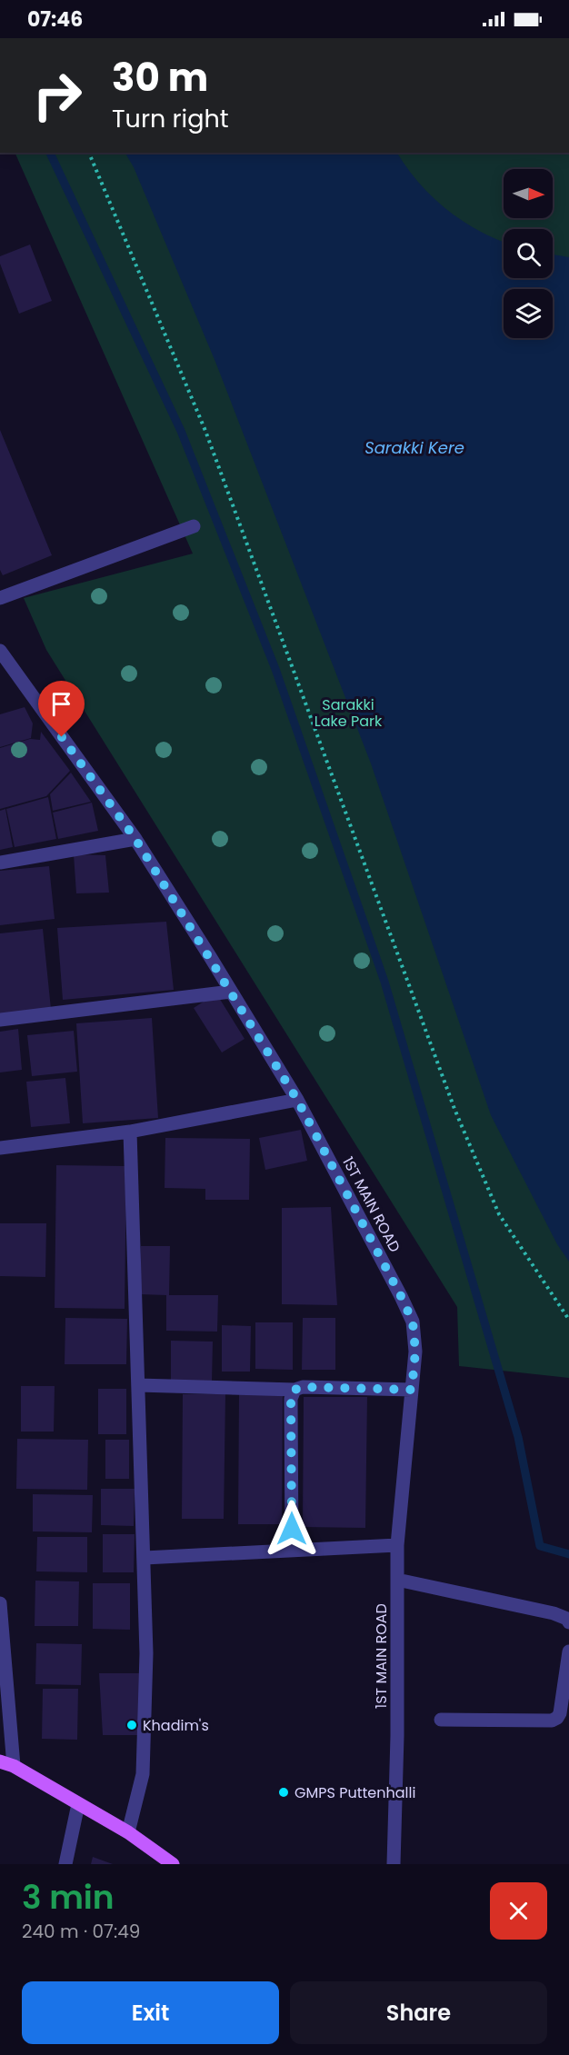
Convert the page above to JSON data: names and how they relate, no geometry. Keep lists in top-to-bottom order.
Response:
{
  "streets": {
    "street": ["1ST MAIN ROAD"]
  },
  "water": ["Sarakki Kere"],
  "parks": ["Sarakki Lake Park"],
  "places": ["Khadim's", "GMPS Puttenhalli"],
  "north": "right",
  "page": {
    "status": "07:46",
    "turn": ["30 m", "Turn right"],
    "heading": ["3 min", "240 m · 07:49"],
    "buttons": ["Exit", "Share"]
  }
}
